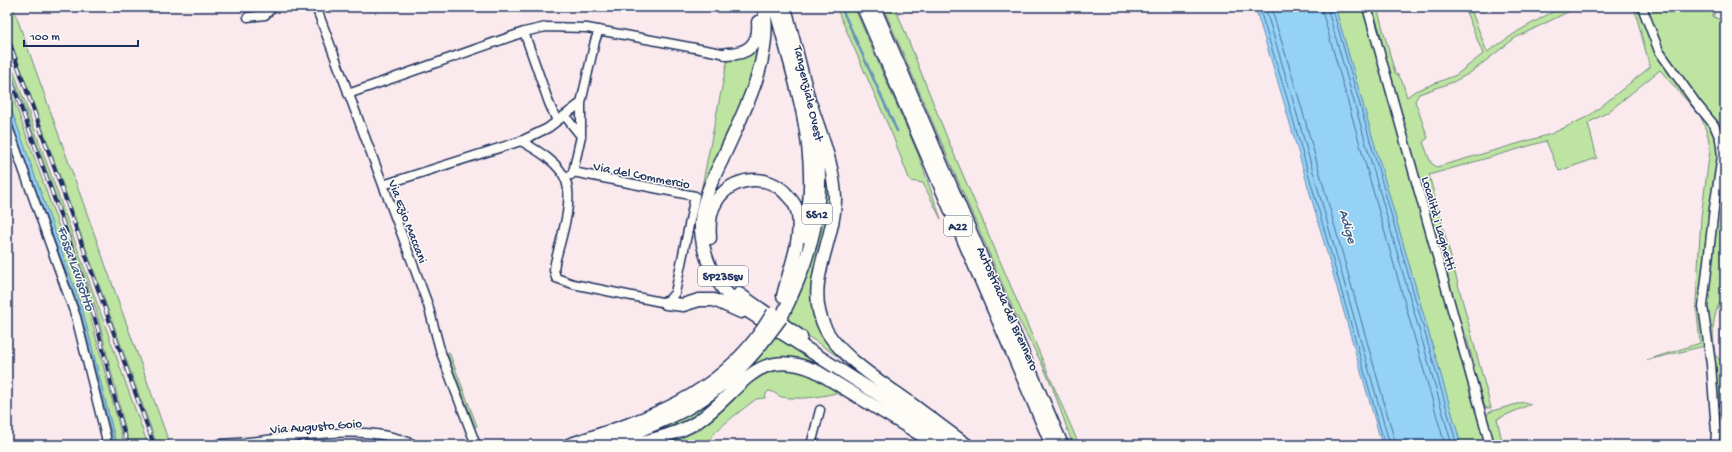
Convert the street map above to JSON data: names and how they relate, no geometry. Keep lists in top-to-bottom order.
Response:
{
  "streets": {
    "highway": [
      "Tangenziale Ovest",
      "SS12",
      "A22",
      "SP235sv",
      "Autostrada del Brennero"
    ],
    "street": [
      "Via del Commercio",
      "Via Ezio Maccani",
      "Località i Laghetti",
      "Via Augusto Goio"
    ]
  },
  "crossings": [
    ["Tangenziale Ovest", "SP235sv"]
  ],
  "water": ["Adige", "Fossa Lavisotto"],
  "scale_bar": "100 m"
}
